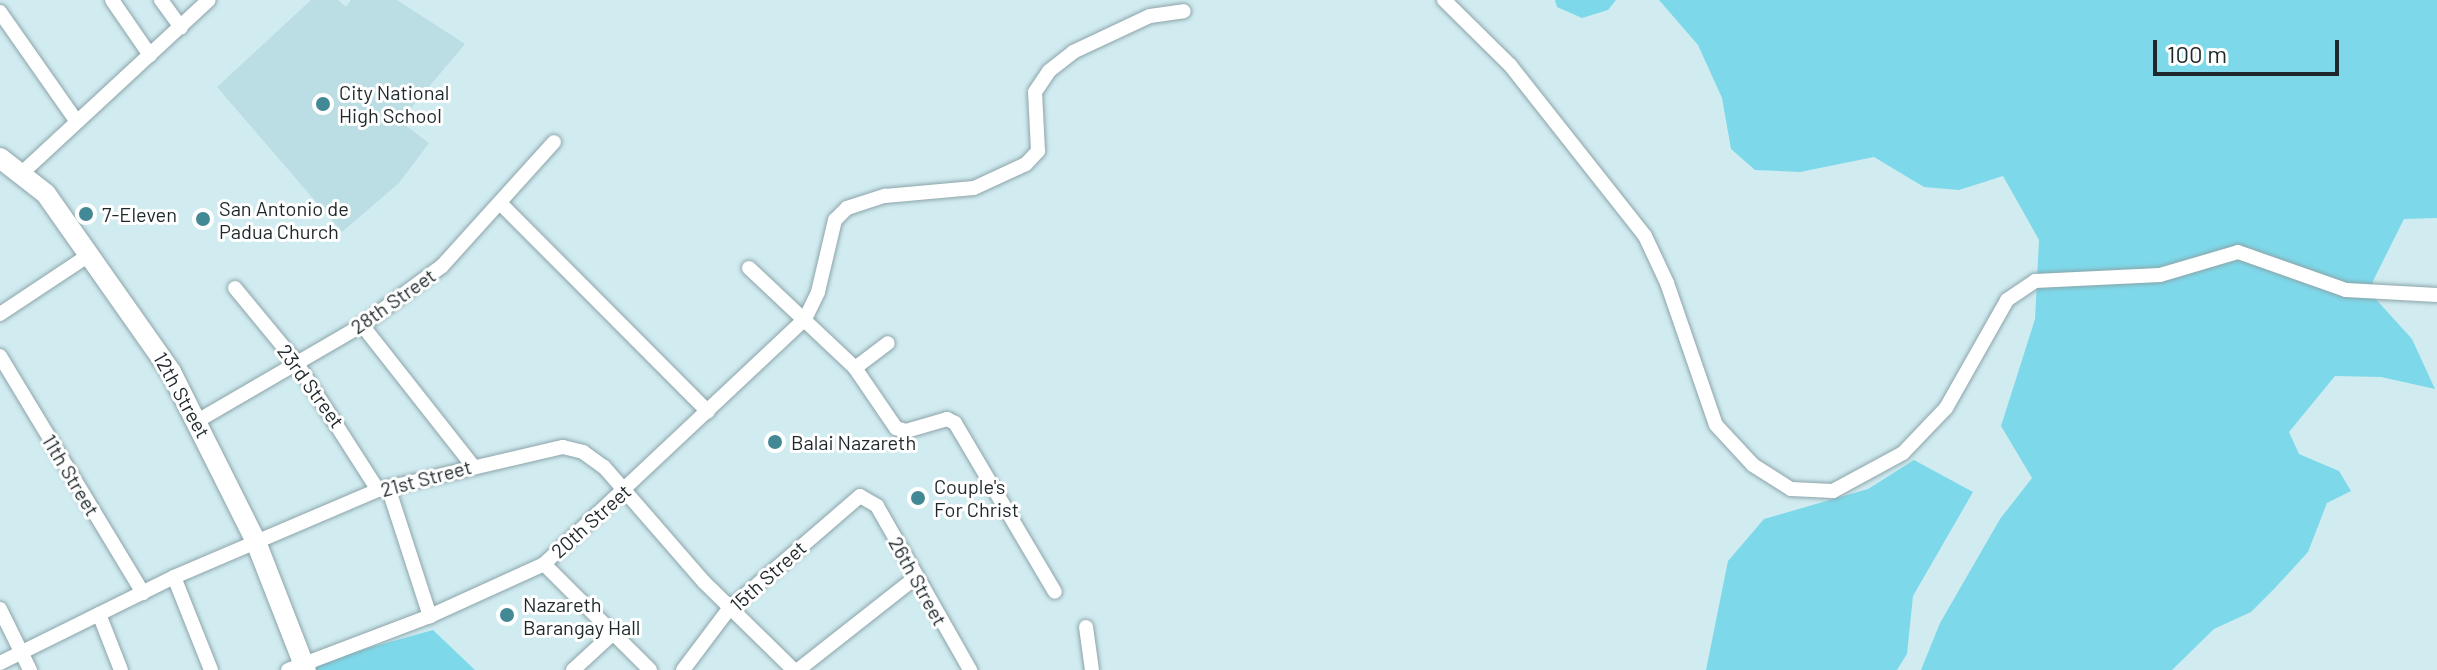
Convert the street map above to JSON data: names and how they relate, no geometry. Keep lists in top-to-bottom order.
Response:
{
  "streets": {
    "street": [
      "28th Street",
      "23rd Street",
      "12th Street",
      "11th Street",
      "21st Street",
      "20th Street",
      "15th Street",
      "26th Street"
    ]
  },
  "crossings": [
    ["28th Street", "23rd Street"],
    ["28th Street", "12th Street"],
    ["23rd Street", "21st Street"],
    ["23rd Street", "20th Street"],
    ["12th Street", "21st Street"],
    ["12th Street", "20th Street"],
    ["11th Street", "21st Street"],
    ["21st Street", "20th Street"],
    ["21st Street", "15th Street"],
    ["15th Street", "26th Street"]
  ],
  "places": [
    "City National High School",
    "7-Eleven",
    "San Antonio de Padua Church",
    "Balai Nazareth",
    "Couple's For Christ",
    "Nazareth Barangay Hall"
  ],
  "scale_bar": "100 m"
}
